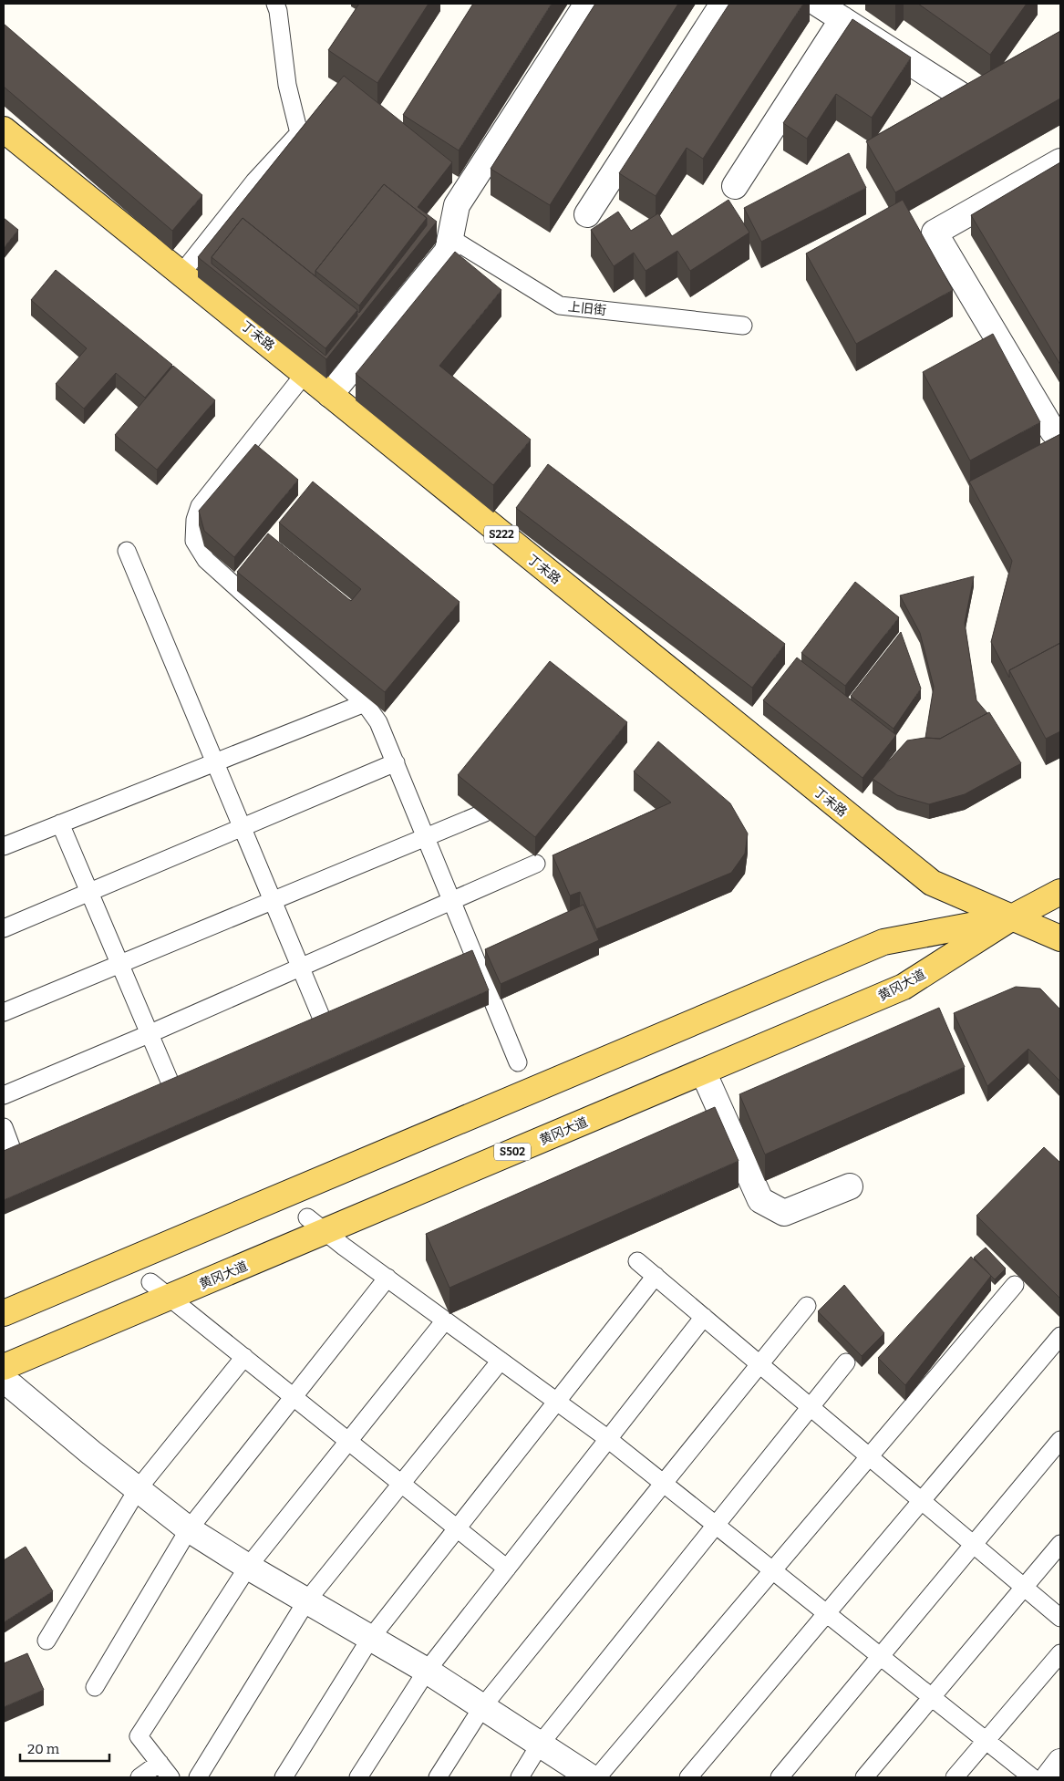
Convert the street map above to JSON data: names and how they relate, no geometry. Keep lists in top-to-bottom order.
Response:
{
  "streets": {
    "main road": [
      "丁未路",
      "S222",
      "黄冈大道",
      "S502"
    ],
    "lane": ["上旧街"]
  },
  "crossings": [
    ["丁未路", "S222"],
    ["丁未路", "黄冈大道"],
    ["S222", "黄冈大道"]
  ],
  "scale_bar": "20 m"
}
